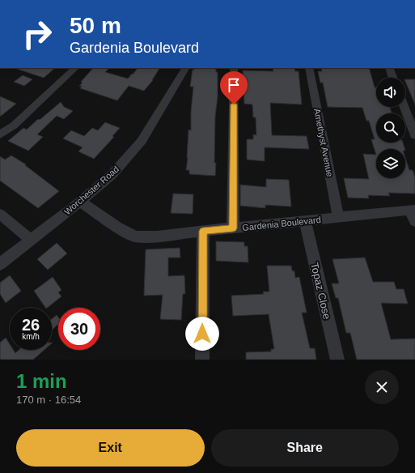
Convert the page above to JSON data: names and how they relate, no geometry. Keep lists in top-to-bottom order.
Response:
{
  "streets": {
    "street": [
      "Amethyst Avenue",
      "Worchester Road",
      "Gardenia Boulevard",
      "Topaz Close"
    ]
  },
  "crossings": [
    ["Amethyst Avenue", "Gardenia Boulevard"],
    ["Worchester Road", "Gardenia Boulevard"],
    ["Gardenia Boulevard", "Topaz Close"]
  ],
  "page": {
    "turn": ["50 m", "Gardenia Boulevard"],
    "speed": "26 km/h",
    "limit": "30",
    "heading": ["1 min", "170 m · 16:54"],
    "buttons": ["Exit", "Share"]
  }
}
